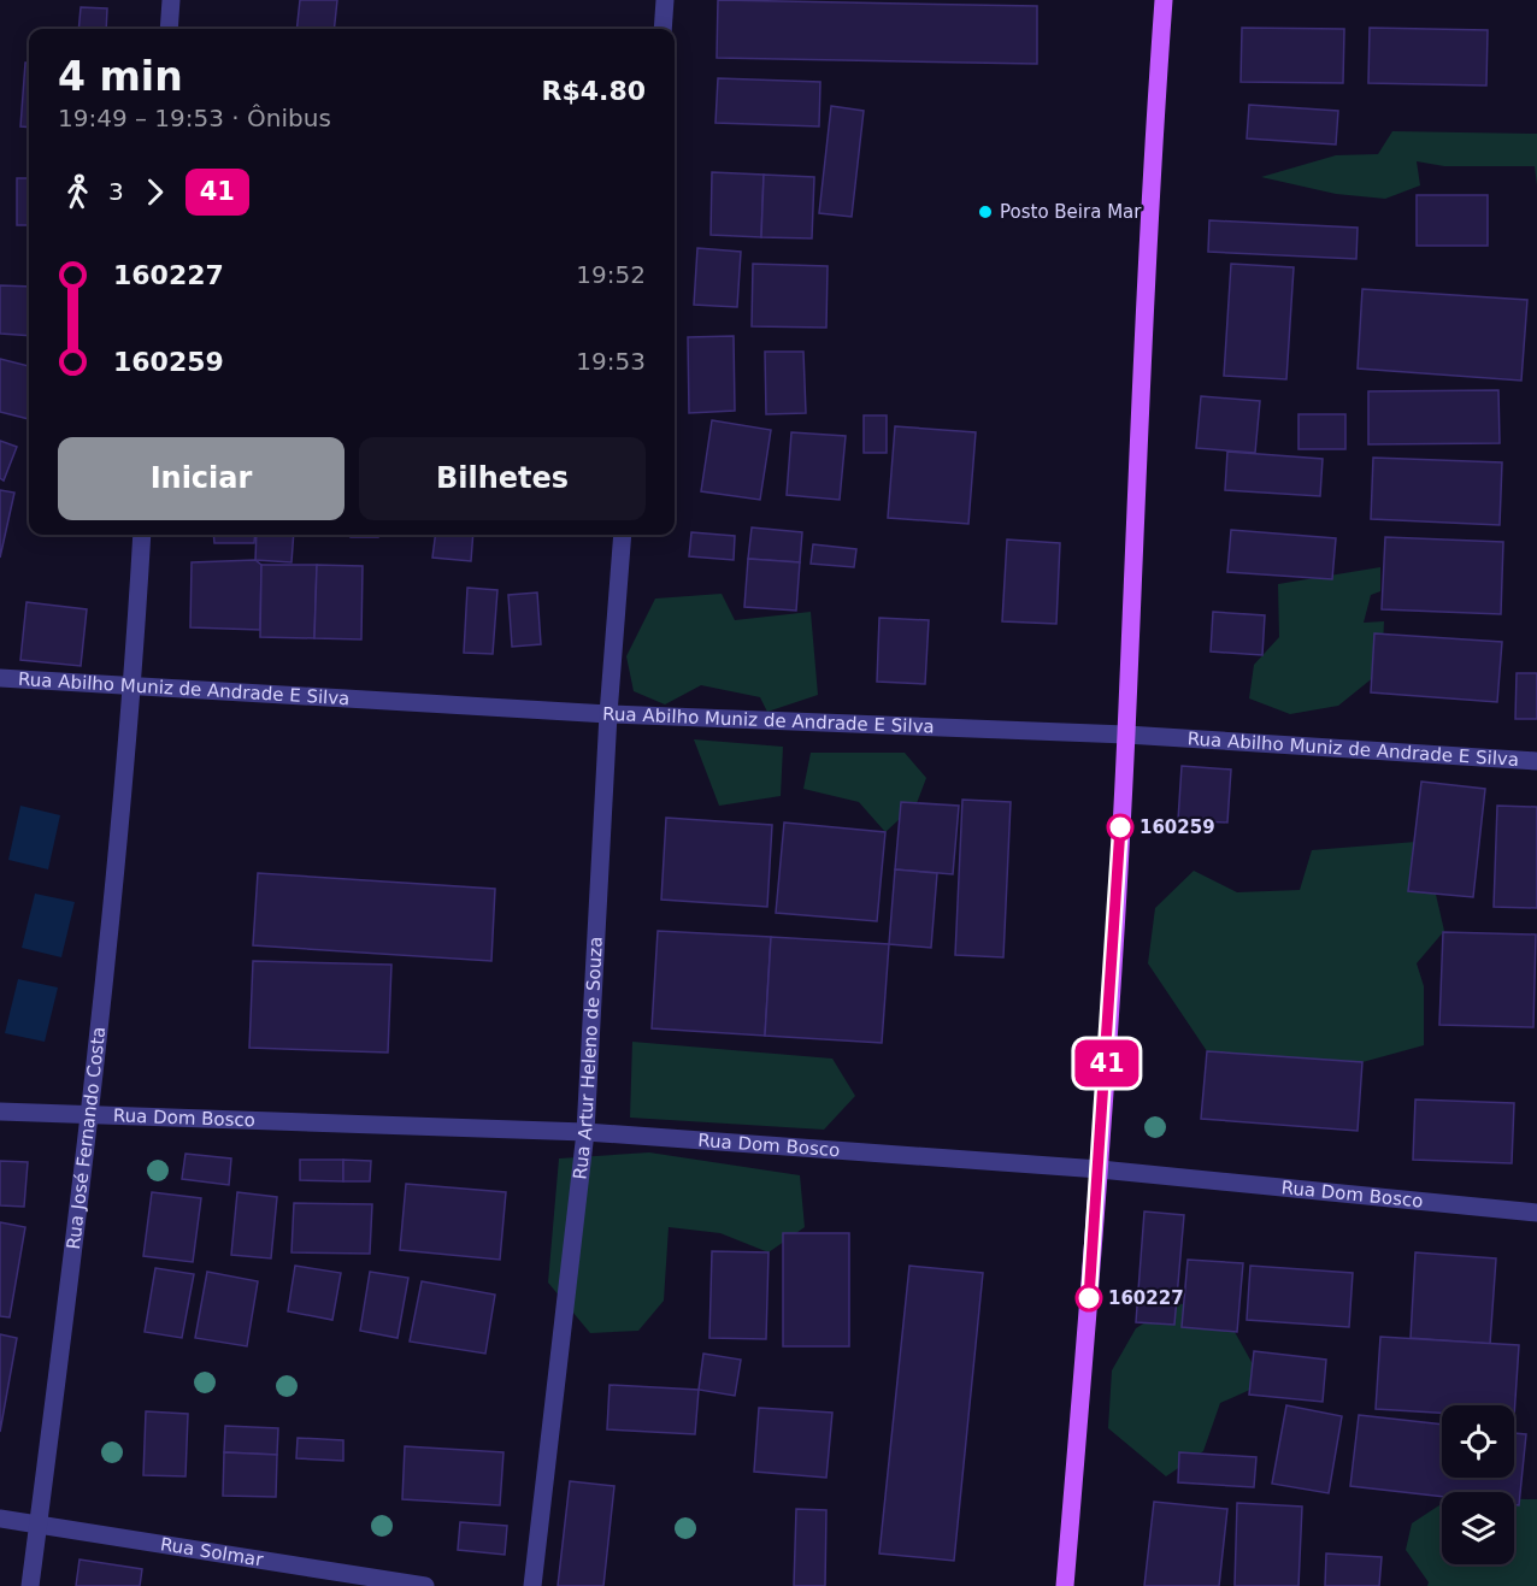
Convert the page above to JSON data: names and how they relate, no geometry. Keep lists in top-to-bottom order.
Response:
{
  "streets": {
    "street": [
      "Rua Abilho Muniz de Andrade E Silva",
      "Rua Artur Heleno de Souza",
      "Rua Dom Bosco",
      "Rua José Fernando Costa",
      "Rua Solmar"
    ]
  },
  "crossings": [
    ["Rua Abilho Muniz de Andrade E Silva", "Rua Artur Heleno de Souza"],
    ["Rua Abilho Muniz de Andrade E Silva", "Rua José Fernando Costa"],
    ["Rua Artur Heleno de Souza", "Rua Dom Bosco"],
    ["Rua Dom Bosco", "Rua José Fernando Costa"],
    ["Rua José Fernando Costa", "Rua Solmar"]
  ],
  "places": ["Posto Beira Mar", "160259", "160227"],
  "lines": ["bus line 41"],
  "page": {
    "on_map": "41",
    "heading": ["4 min", "19:49 – 19:53 · Ônibus", "R$4.80"],
    "legs": ["3", "41"],
    "list": [
      {
        "name": "160227",
        "value": "19:52"
      },
      {
        "name": "160259",
        "value": "19:53"
      }
    ],
    "buttons": ["Iniciar", "Bilhetes"]
  }
}
